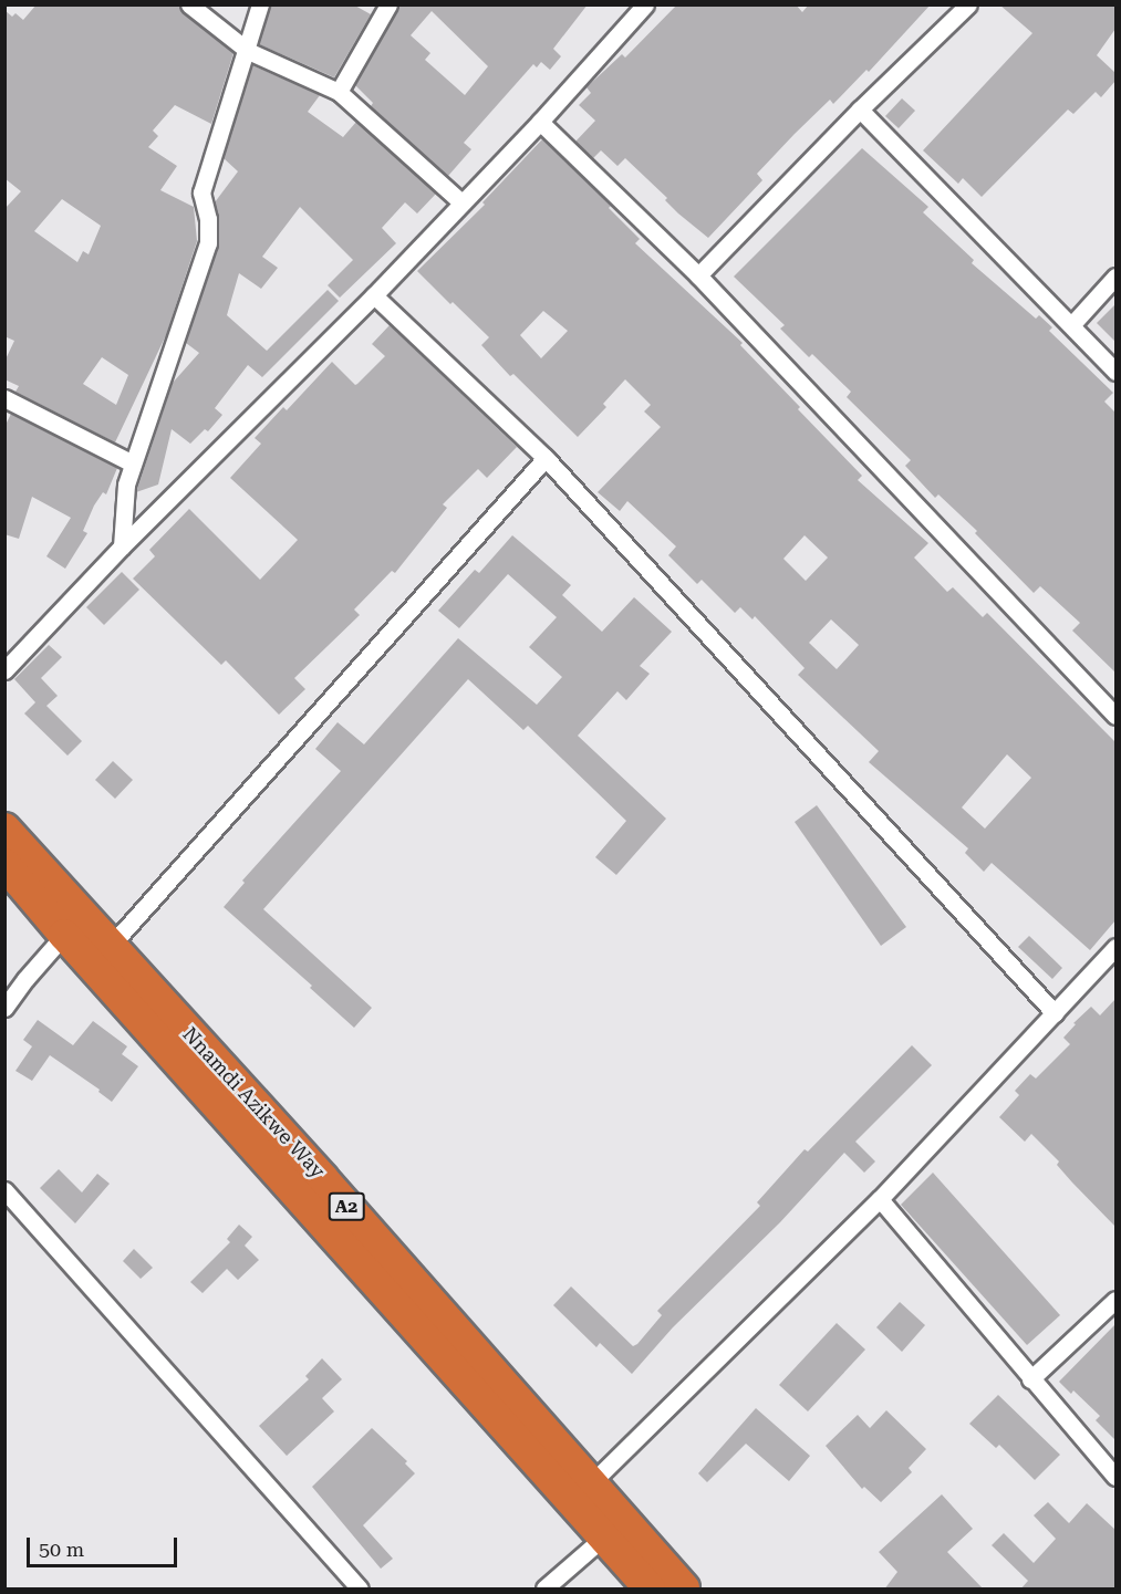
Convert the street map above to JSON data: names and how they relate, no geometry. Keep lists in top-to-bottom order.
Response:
{
  "streets": {
    "highway": ["Nnamdi Azikwe Way", "A2"]
  },
  "scale_bar": "50 m"
}
